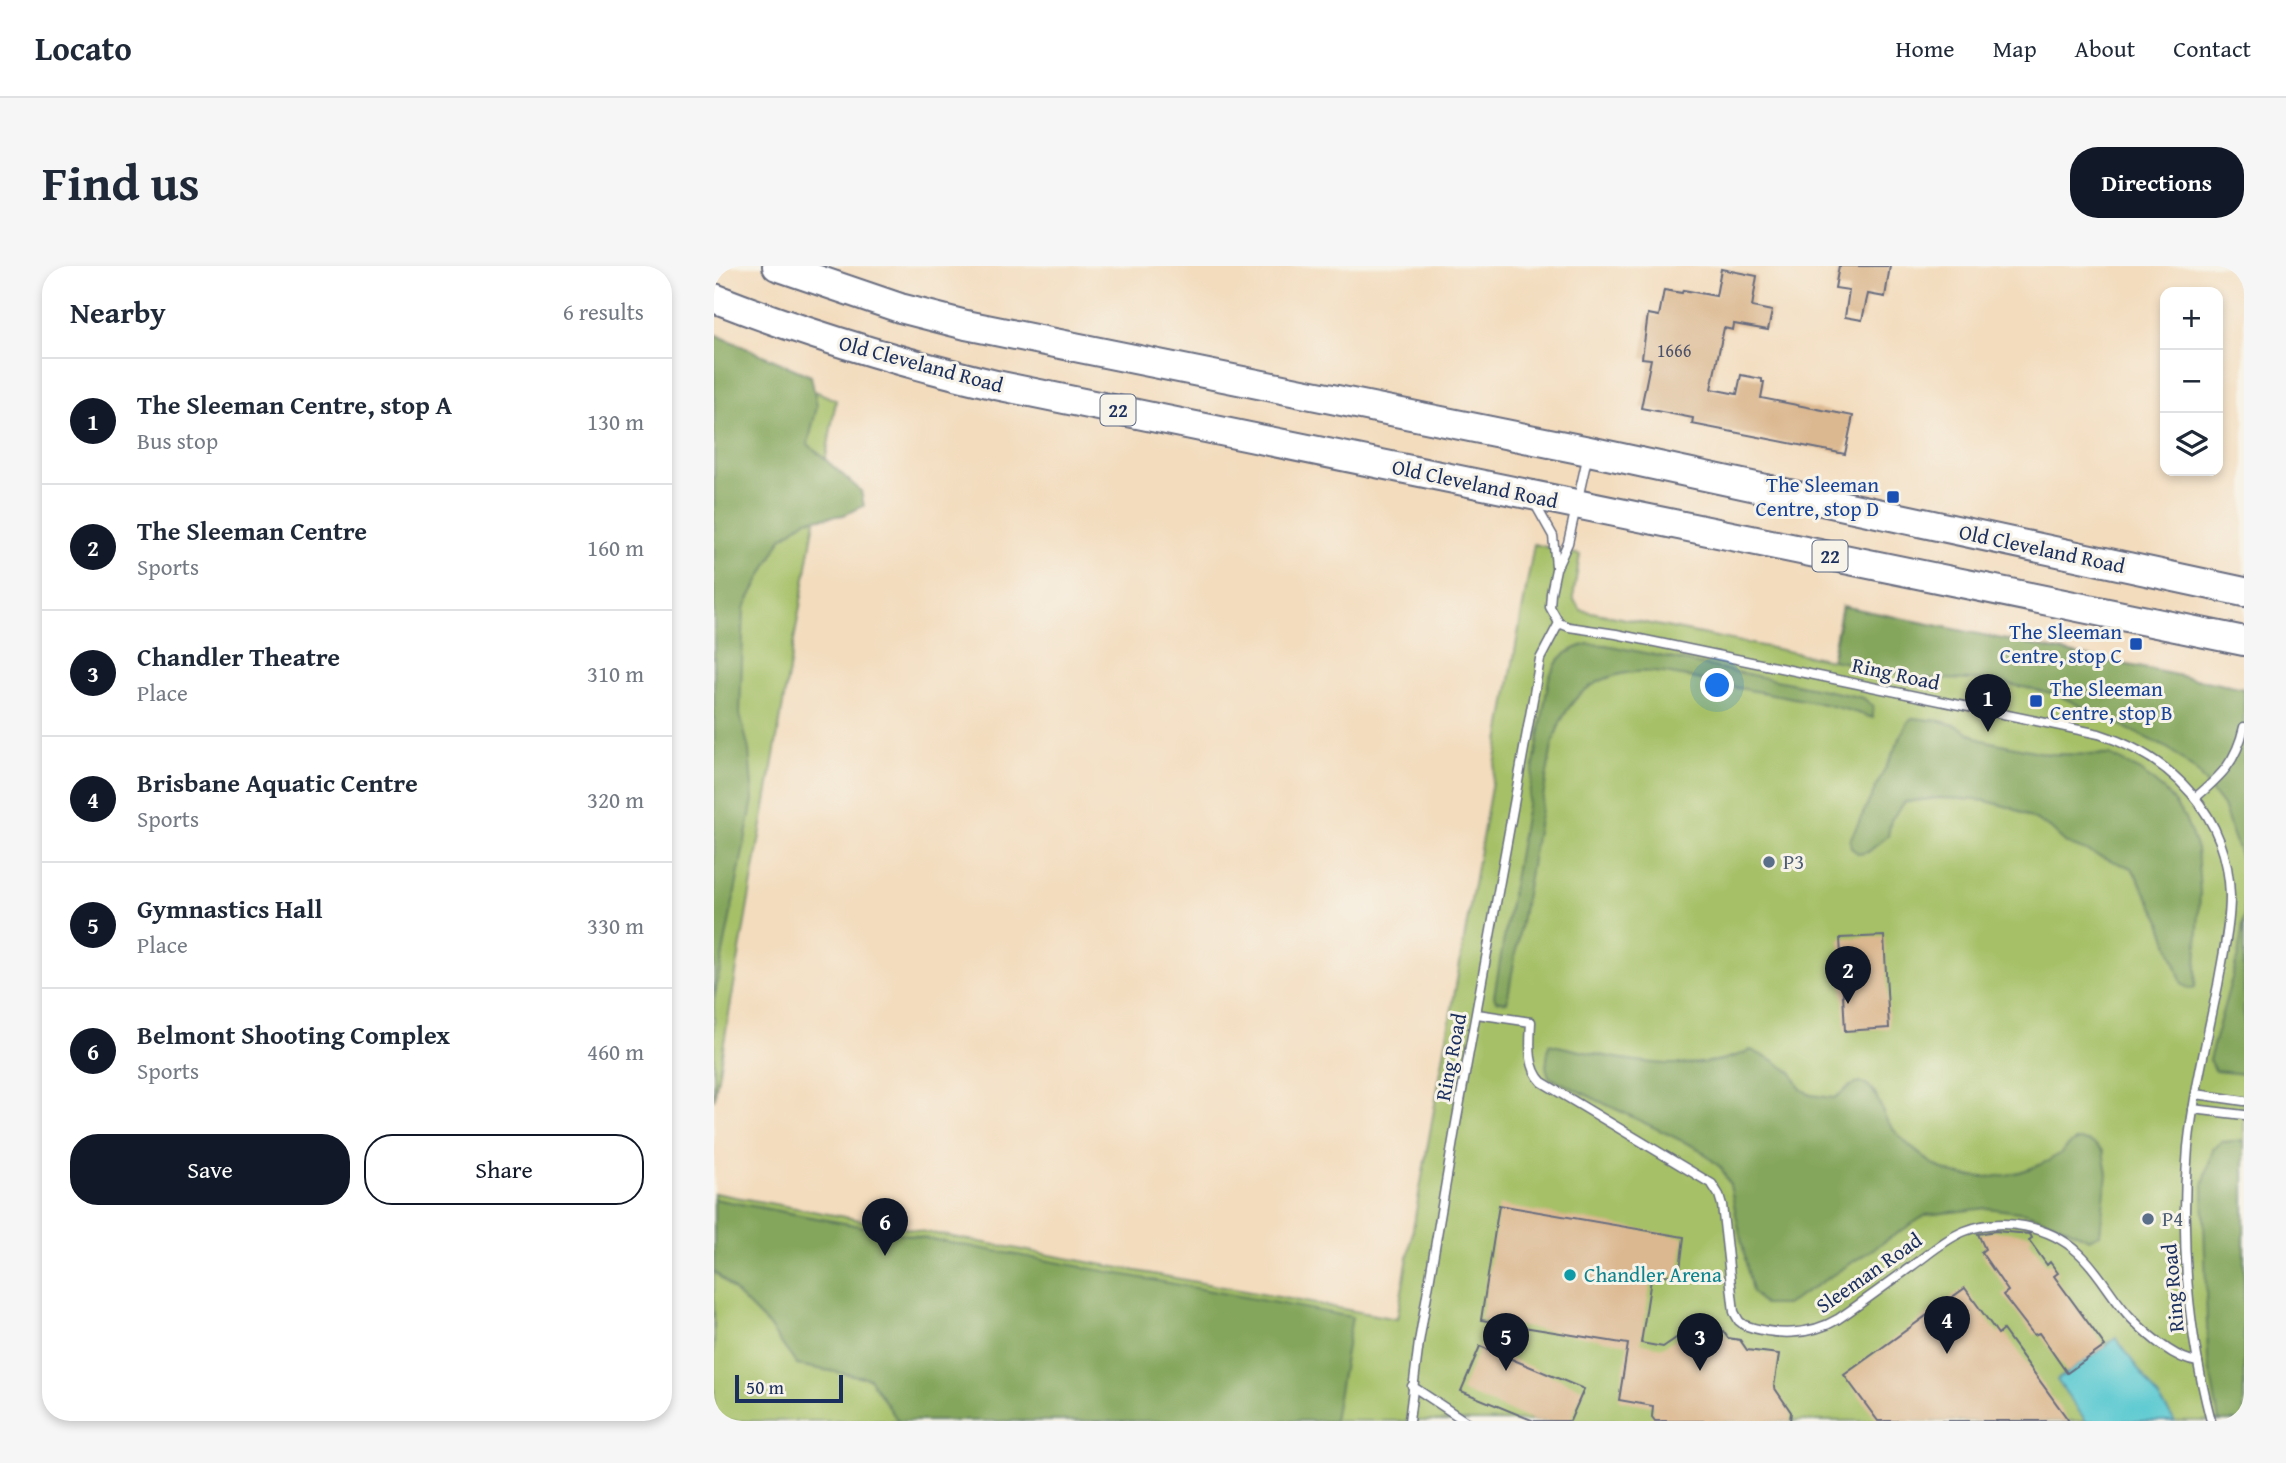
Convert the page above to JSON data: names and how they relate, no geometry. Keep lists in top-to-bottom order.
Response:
{
  "streets": {
    "highway": ["Old Cleveland Road", "22"],
    "lane": ["Ring Road", "Sleeman Road"]
  },
  "crossings": [
    ["Ring Road", "Sleeman Road"]
  ],
  "places": {
    "transit": ["The Sleeman Centre, stop D", "The Sleeman Centre, stop C", "The Sleeman Centre, stop B"],
    "other": ["P3", "P4", "Chandler Arena"]
  },
  "house_numbers": ["1666"],
  "scale_bar": "50 m",
  "page": {
    "header": "Locato",
    "nav": [
      "Home",
      "Map",
      "About",
      "Contact"
    ],
    "title": "Find us",
    "buttons": [
      "Directions",
      ["Save", "Share"]
    ],
    "heading": ["Nearby", "6 results"],
    "map_buttons": ["+", "−"],
    "list": [
      {
        "mark": "1",
        "name": "The Sleeman Centre, stop A",
        "note": "Bus stop",
        "value": "130 m"
      },
      {
        "mark": "2",
        "name": "The Sleeman Centre",
        "note": "Sports",
        "value": "160 m"
      },
      {
        "mark": "3",
        "name": "Chandler Theatre",
        "note": "Place",
        "value": "310 m"
      },
      {
        "mark": "4",
        "name": "Brisbane Aquatic Centre",
        "note": "Sports",
        "value": "320 m"
      },
      {
        "mark": "5",
        "name": "Gymnastics Hall",
        "note": "Place",
        "value": "330 m"
      },
      {
        "mark": "6",
        "name": "Belmont Shooting Complex",
        "note": "Sports",
        "value": "460 m"
      }
    ],
    "pins": [
      "1",
      "2",
      "6",
      "4",
      "3",
      "5"
    ],
    "scale": "50 m"
  }
}
